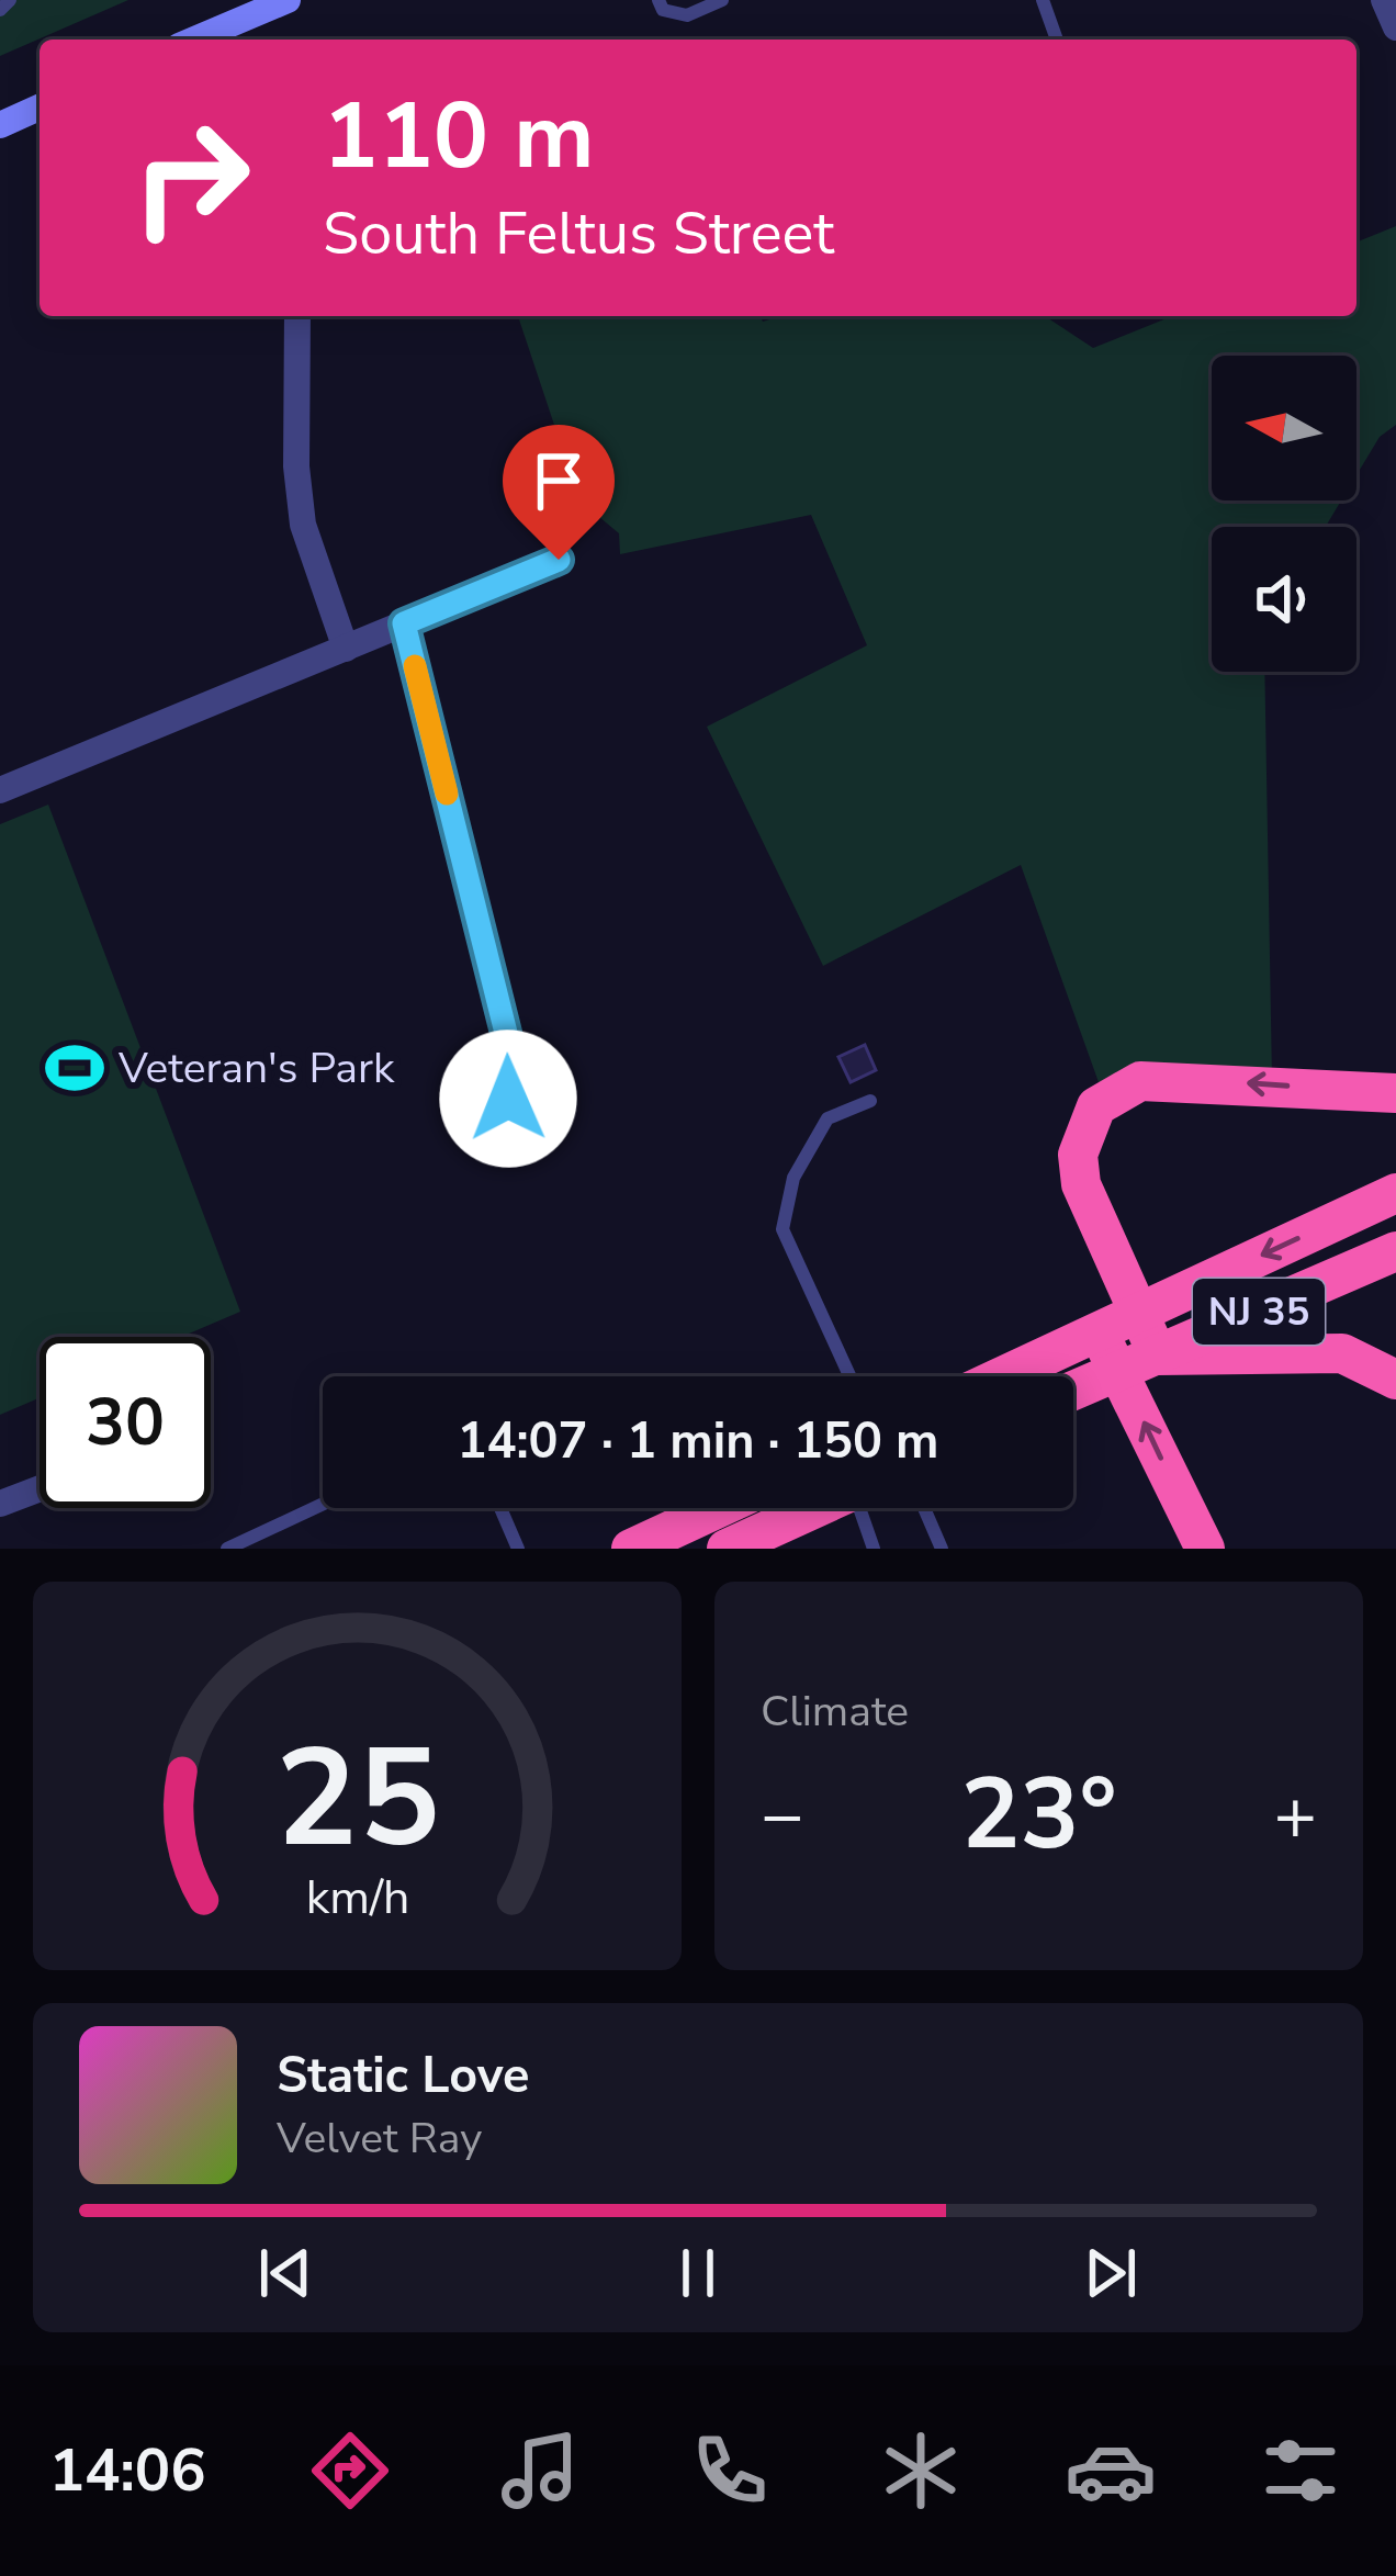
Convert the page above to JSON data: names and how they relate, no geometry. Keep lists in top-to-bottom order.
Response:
{
  "streets": {
    "highway": ["NJ 35"]
  },
  "places": {
    "sports": ["Veteran's Park"]
  },
  "north": "left",
  "page": {
    "turn": ["110 m", "South Feltus Street"],
    "limit": "30",
    "trip": "14:07 · 1 min · 150 m",
    "tile": "Climate",
    "heat": ["−", "23°", "+"],
    "song": ["Static Love", "Velvet Ray"],
    "tabs": "14:06",
    "gauge": ["25", "km/h"]
  }
}
